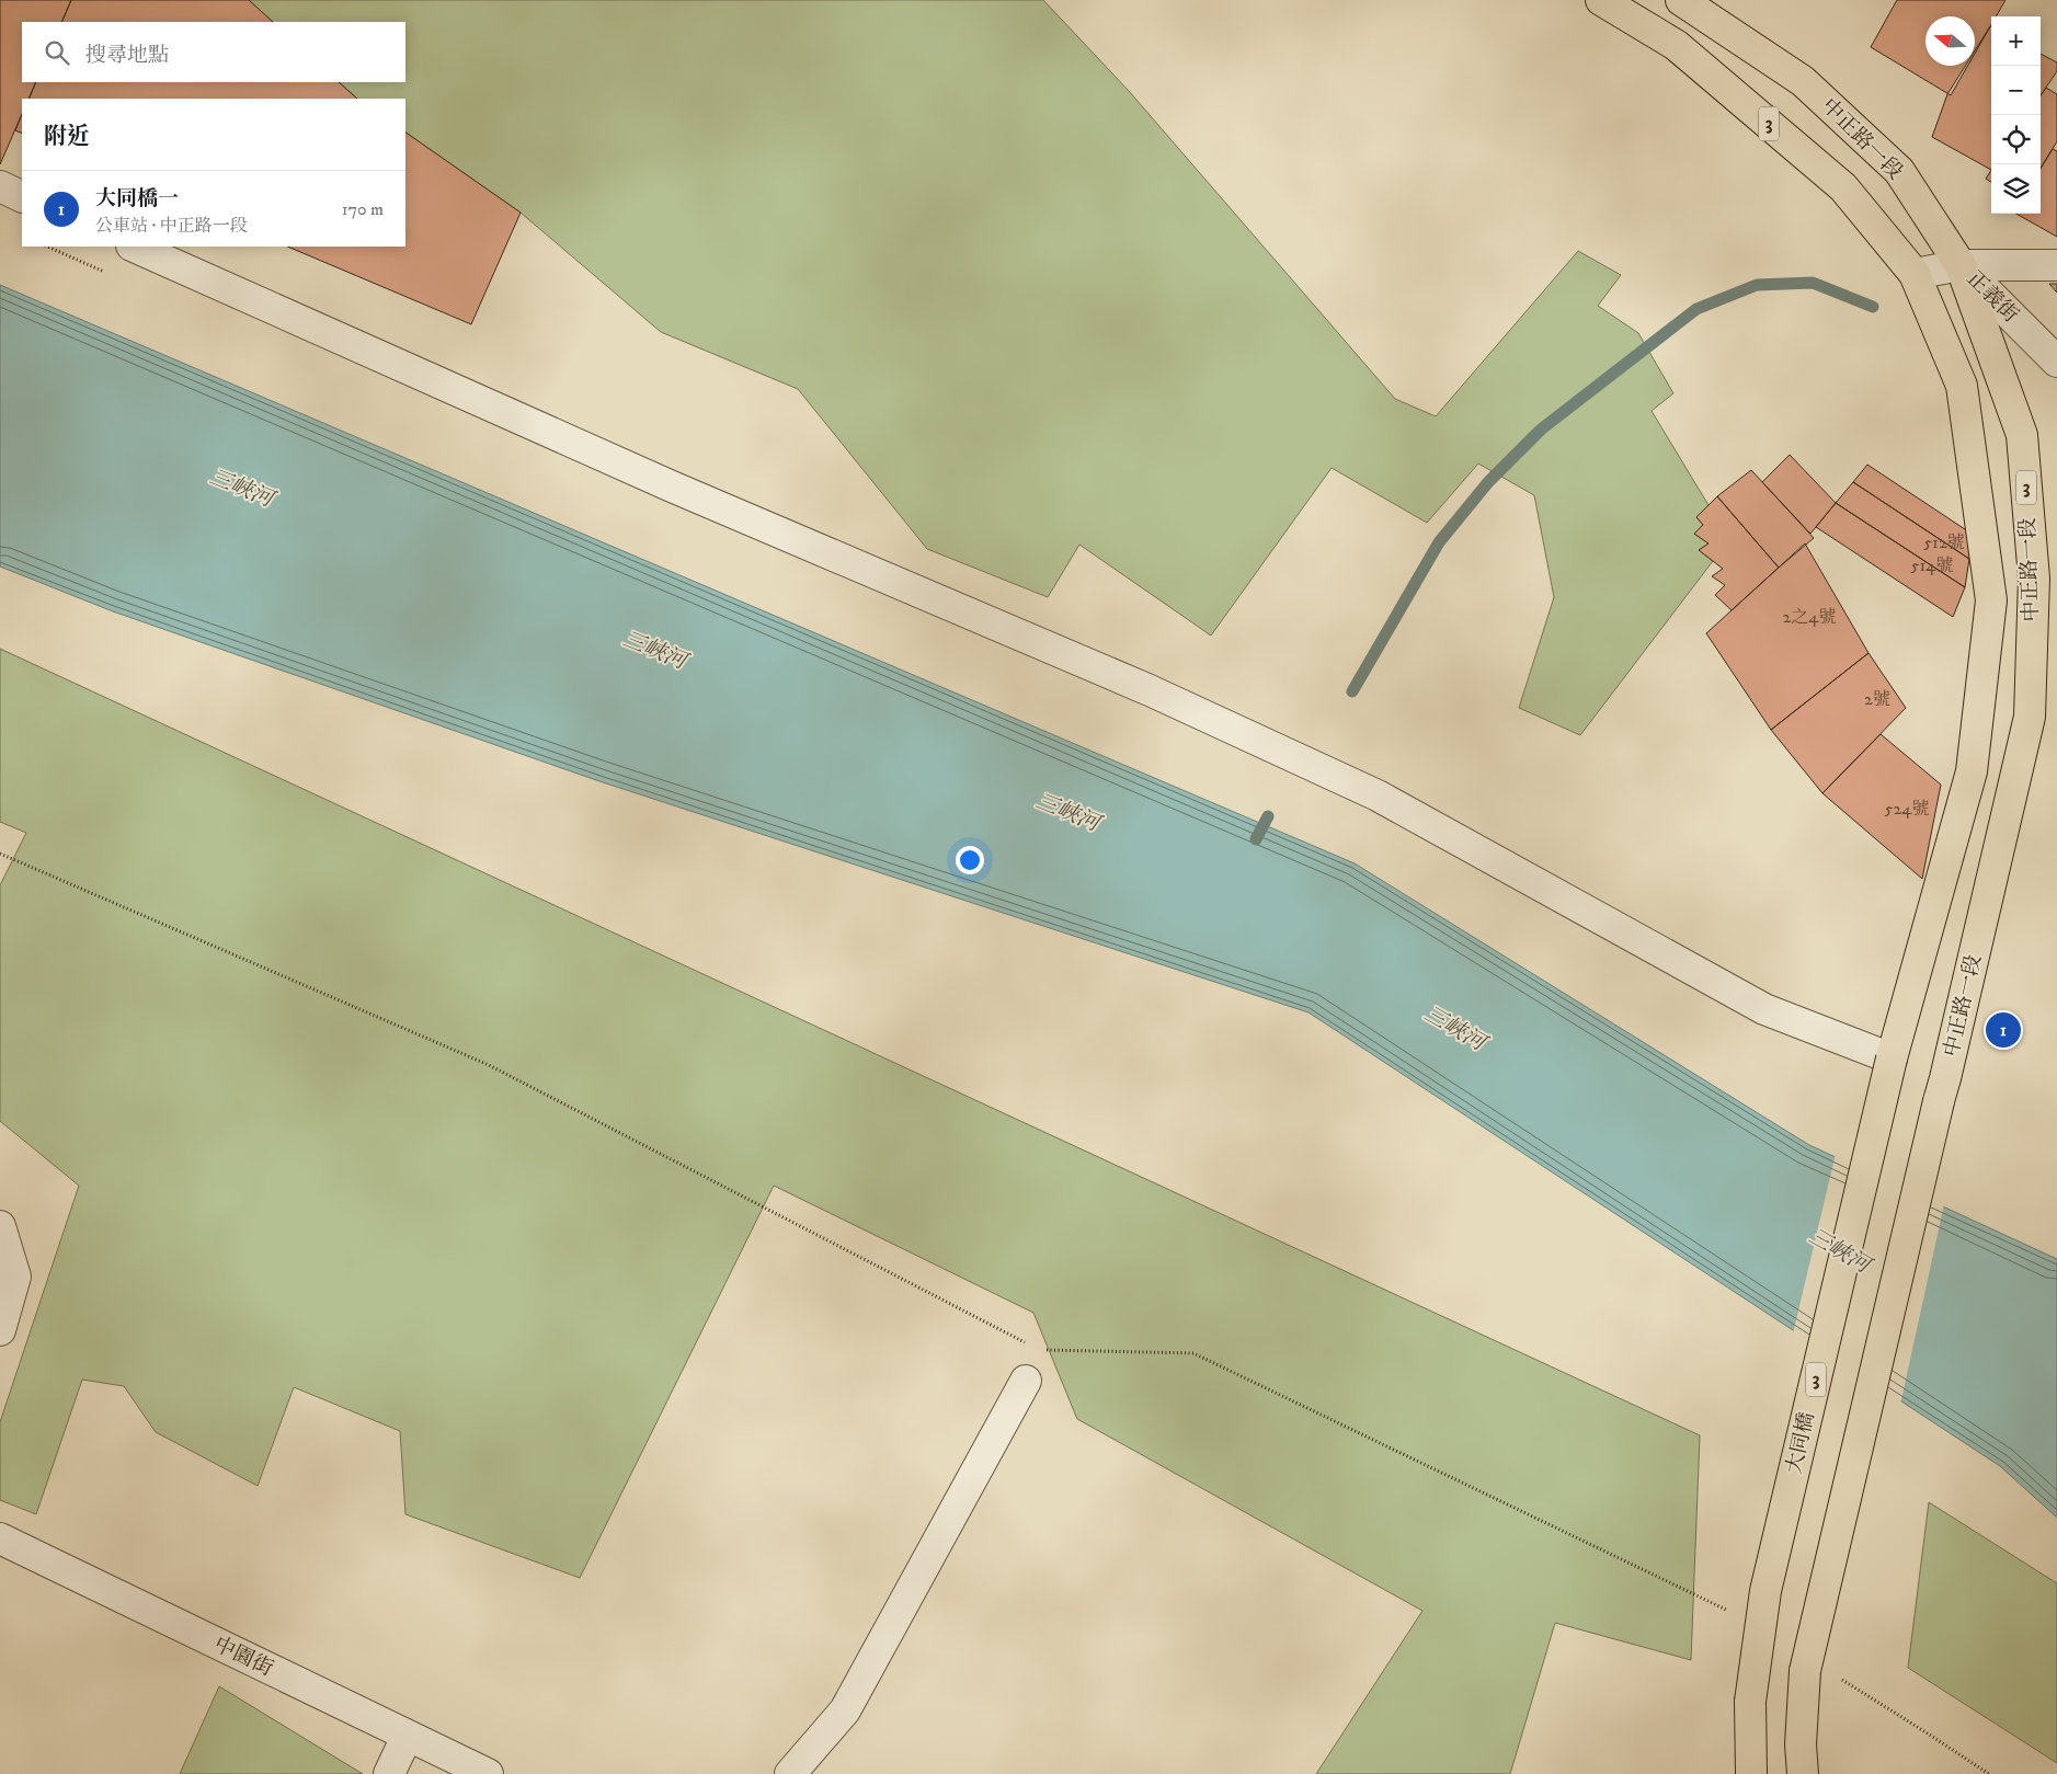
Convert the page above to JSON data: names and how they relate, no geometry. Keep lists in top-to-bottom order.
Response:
{
  "streets": {
    "main road": ["3", "中正路一段", "大同橋"],
    "street": ["正義街", "中園街"]
  },
  "crossings": [
    ["中正路一段", "正義街"],
    ["中正路一段", "大同橋"]
  ],
  "water": ["三峽河"],
  "house_numbers": [
    "512號",
    "514號",
    "2之4號",
    "2號",
    "524號"
  ],
  "north": "left",
  "page": {
    "map_buttons": ["+", "−"],
    "search": "搜尋地點",
    "heading": "附近",
    "list": [
      {
        "mark": "1",
        "name": "大同橋一",
        "note": "公車站 · 中正路一段",
        "value": "170 m"
      }
    ],
    "pins": "1"
  }
}
